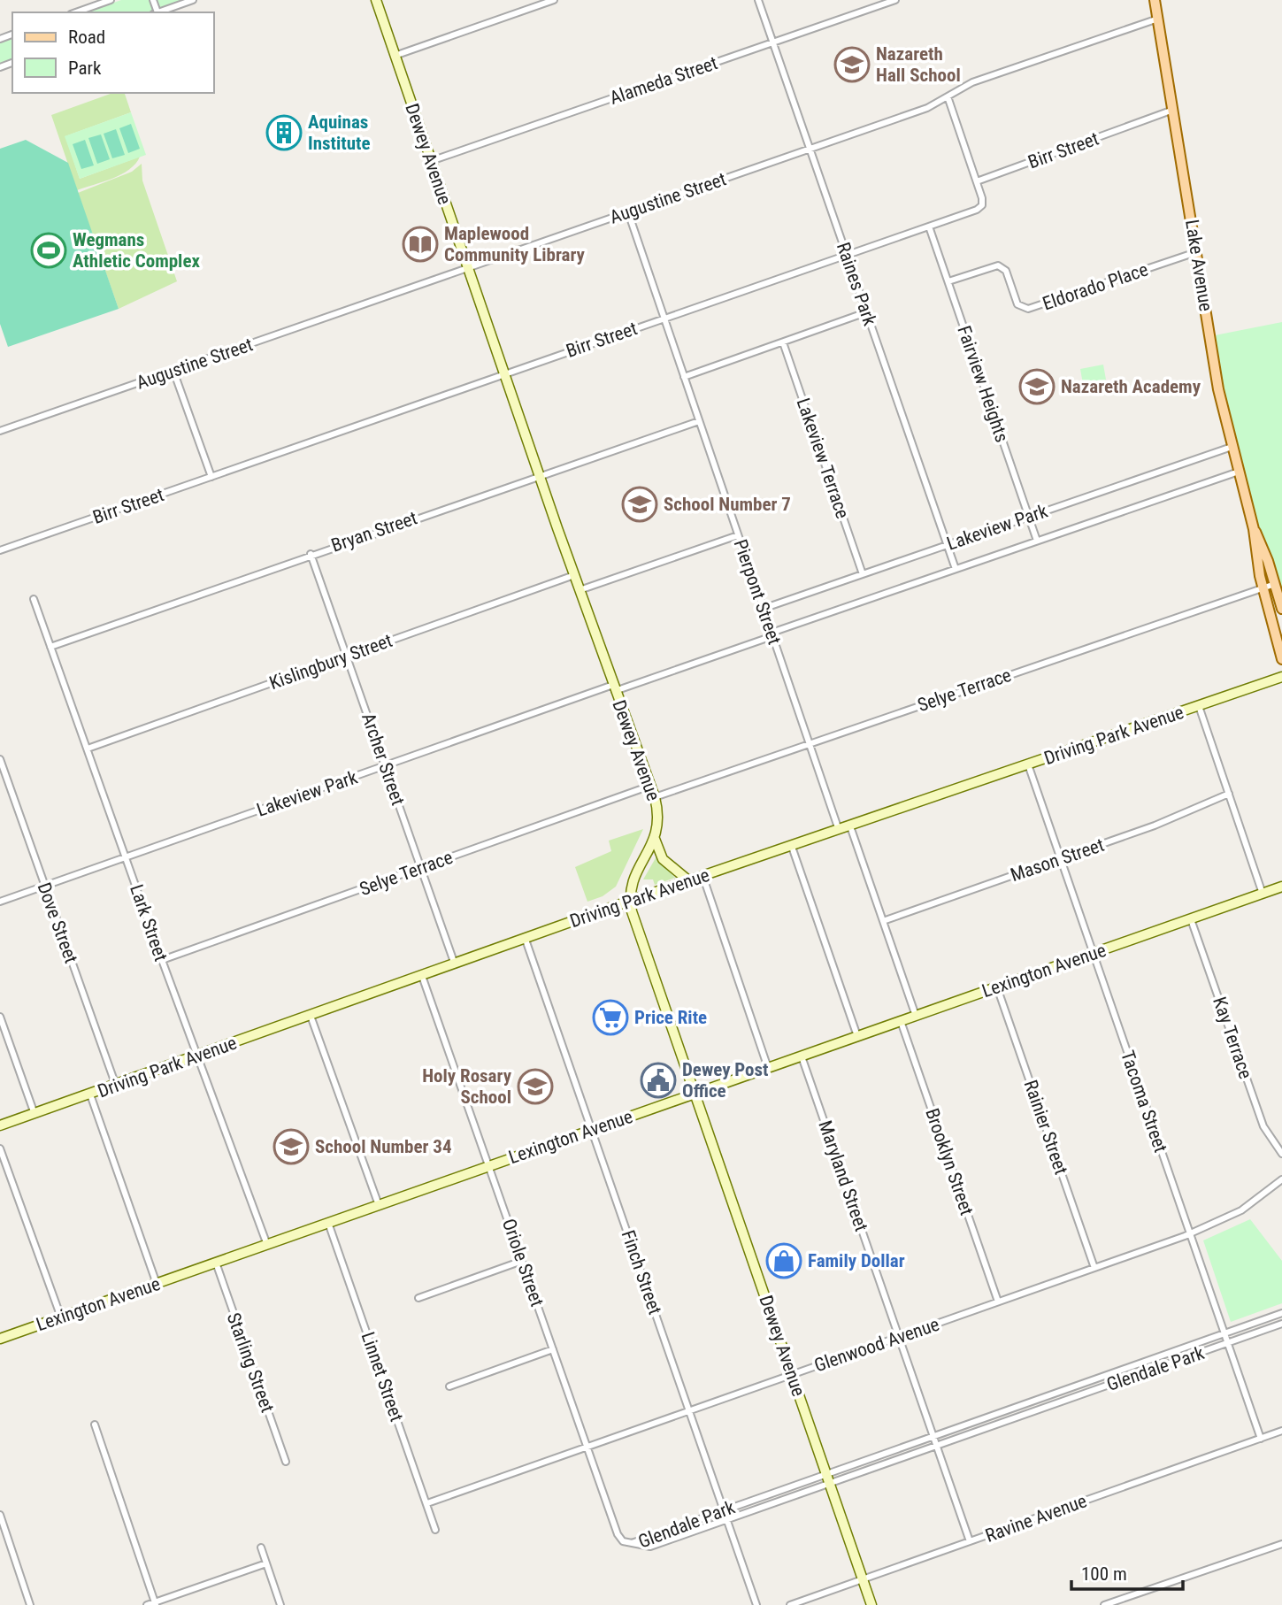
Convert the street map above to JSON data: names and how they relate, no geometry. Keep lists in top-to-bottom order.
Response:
{
  "streets": {
    "main road": ["Lake Avenue"],
    "street": [
      "Alameda Street",
      "Birr Street",
      "Dewey Avenue",
      "Augustine Street",
      "Raines Park",
      "Eldorado Place",
      "Fairview Heights",
      "Lakeview Terrace",
      "Lakeview Park",
      "Bryan Street",
      "Pierpont Street",
      "Kislingbury Street",
      "Selye Terrace",
      "Driving Park Avenue",
      "Archer Street",
      "Mason Street",
      "Dove Street",
      "Lark Street",
      "Lexington Avenue",
      "Kay Terrace",
      "Tacoma Street",
      "Rainier Street",
      "Brooklyn Street",
      "Maryland Street",
      "Oriole Street",
      "Finch Street",
      "Glenwood Avenue",
      "Starling Street",
      "Glendale Park",
      "Linnet Street",
      "Ravine Avenue"
    ]
  },
  "crossings": [
    ["Alameda Street", "Dewey Avenue"],
    ["Alameda Street", "Raines Park"],
    ["Birr Street", "Dewey Avenue"],
    ["Birr Street", "Lake Avenue"],
    ["Birr Street", "Raines Park"],
    ["Birr Street", "Fairview Heights"],
    ["Birr Street", "Pierpont Street"],
    ["Dewey Avenue", "Augustine Street"],
    ["Dewey Avenue", "Lakeview Park"],
    ["Dewey Avenue", "Bryan Street"],
    ["Dewey Avenue", "Kislingbury Street"],
    ["Dewey Avenue", "Selye Terrace"],
    ["Dewey Avenue", "Driving Park Avenue"],
    ["Dewey Avenue", "Lexington Avenue"],
    ["Dewey Avenue", "Glenwood Avenue"],
    ["Dewey Avenue", "Glendale Park"],
    ["Dewey Avenue", "Ravine Avenue"],
    ["Augustine Street", "Lake Avenue"],
    ["Augustine Street", "Raines Park"],
    ["Augustine Street", "Pierpont Street"],
    ["Lake Avenue", "Eldorado Place"],
    ["Lake Avenue", "Lakeview Park"],
    ["Lake Avenue", "Selye Terrace"],
    ["Raines Park", "Lakeview Park"],
    ["Eldorado Place", "Fairview Heights"],
    ["Fairview Heights", "Lakeview Park"],
    ["Lakeview Terrace", "Lakeview Park"],
    ["Lakeview Park", "Pierpont Street"],
    ["Lakeview Park", "Archer Street"],
    ["Lakeview Park", "Dove Street"],
    ["Lakeview Park", "Lark Street"],
    ["Bryan Street", "Pierpont Street"],
    ["Bryan Street", "Archer Street"],
    ["Bryan Street", "Lark Street"],
    ["Pierpont Street", "Selye Terrace"],
    ["Pierpont Street", "Driving Park Avenue"],
    ["Kislingbury Street", "Archer Street"],
    ["Kislingbury Street", "Lark Street"],
    ["Selye Terrace", "Archer Street"],
    ["Selye Terrace", "Lark Street"],
    ["Driving Park Avenue", "Archer Street"],
    ["Driving Park Avenue", "Dove Street"],
    ["Driving Park Avenue", "Lark Street"],
    ["Driving Park Avenue", "Tacoma Street"],
    ["Driving Park Avenue", "Oriole Street"],
    ["Driving Park Avenue", "Finch Street"],
    ["Mason Street", "Tacoma Street"],
    ["Lark Street", "Lexington Avenue"],
    ["Lexington Avenue", "Kay Terrace"],
    ["Lexington Avenue", "Tacoma Street"],
    ["Lexington Avenue", "Rainier Street"],
    ["Lexington Avenue", "Brooklyn Street"],
    ["Lexington Avenue", "Maryland Street"],
    ["Lexington Avenue", "Oriole Street"],
    ["Lexington Avenue", "Finch Street"],
    ["Lexington Avenue", "Starling Street"],
    ["Lexington Avenue", "Linnet Street"],
    ["Tacoma Street", "Glenwood Avenue"],
    ["Tacoma Street", "Glendale Park"],
    ["Tacoma Street", "Ravine Avenue"],
    ["Rainier Street", "Glenwood Avenue"],
    ["Brooklyn Street", "Glenwood Avenue"],
    ["Maryland Street", "Glenwood Avenue"],
    ["Maryland Street", "Glendale Park"],
    ["Maryland Street", "Ravine Avenue"],
    ["Oriole Street", "Glenwood Avenue"],
    ["Oriole Street", "Glendale Park"],
    ["Finch Street", "Glenwood Avenue"],
    ["Finch Street", "Glendale Park"],
    ["Glenwood Avenue", "Linnet Street"]
  ],
  "places": {
    "school or university": [
      "Nazareth Hall School",
      "Nazareth Academy",
      "School Number 7",
      "Holy Rosary School",
      "School Number 34"
    ],
    "building": ["Aquinas Institute"],
    "library": ["Maplewood Community Library"],
    "sports": ["Wegmans Athletic Complex"],
    "supermarket": ["Price Rite"],
    "public building": ["Dewey Post Office"],
    "shop": ["Family Dollar"]
  },
  "legend": ["Road", "Park"],
  "scale_bar": "100 m"
}
